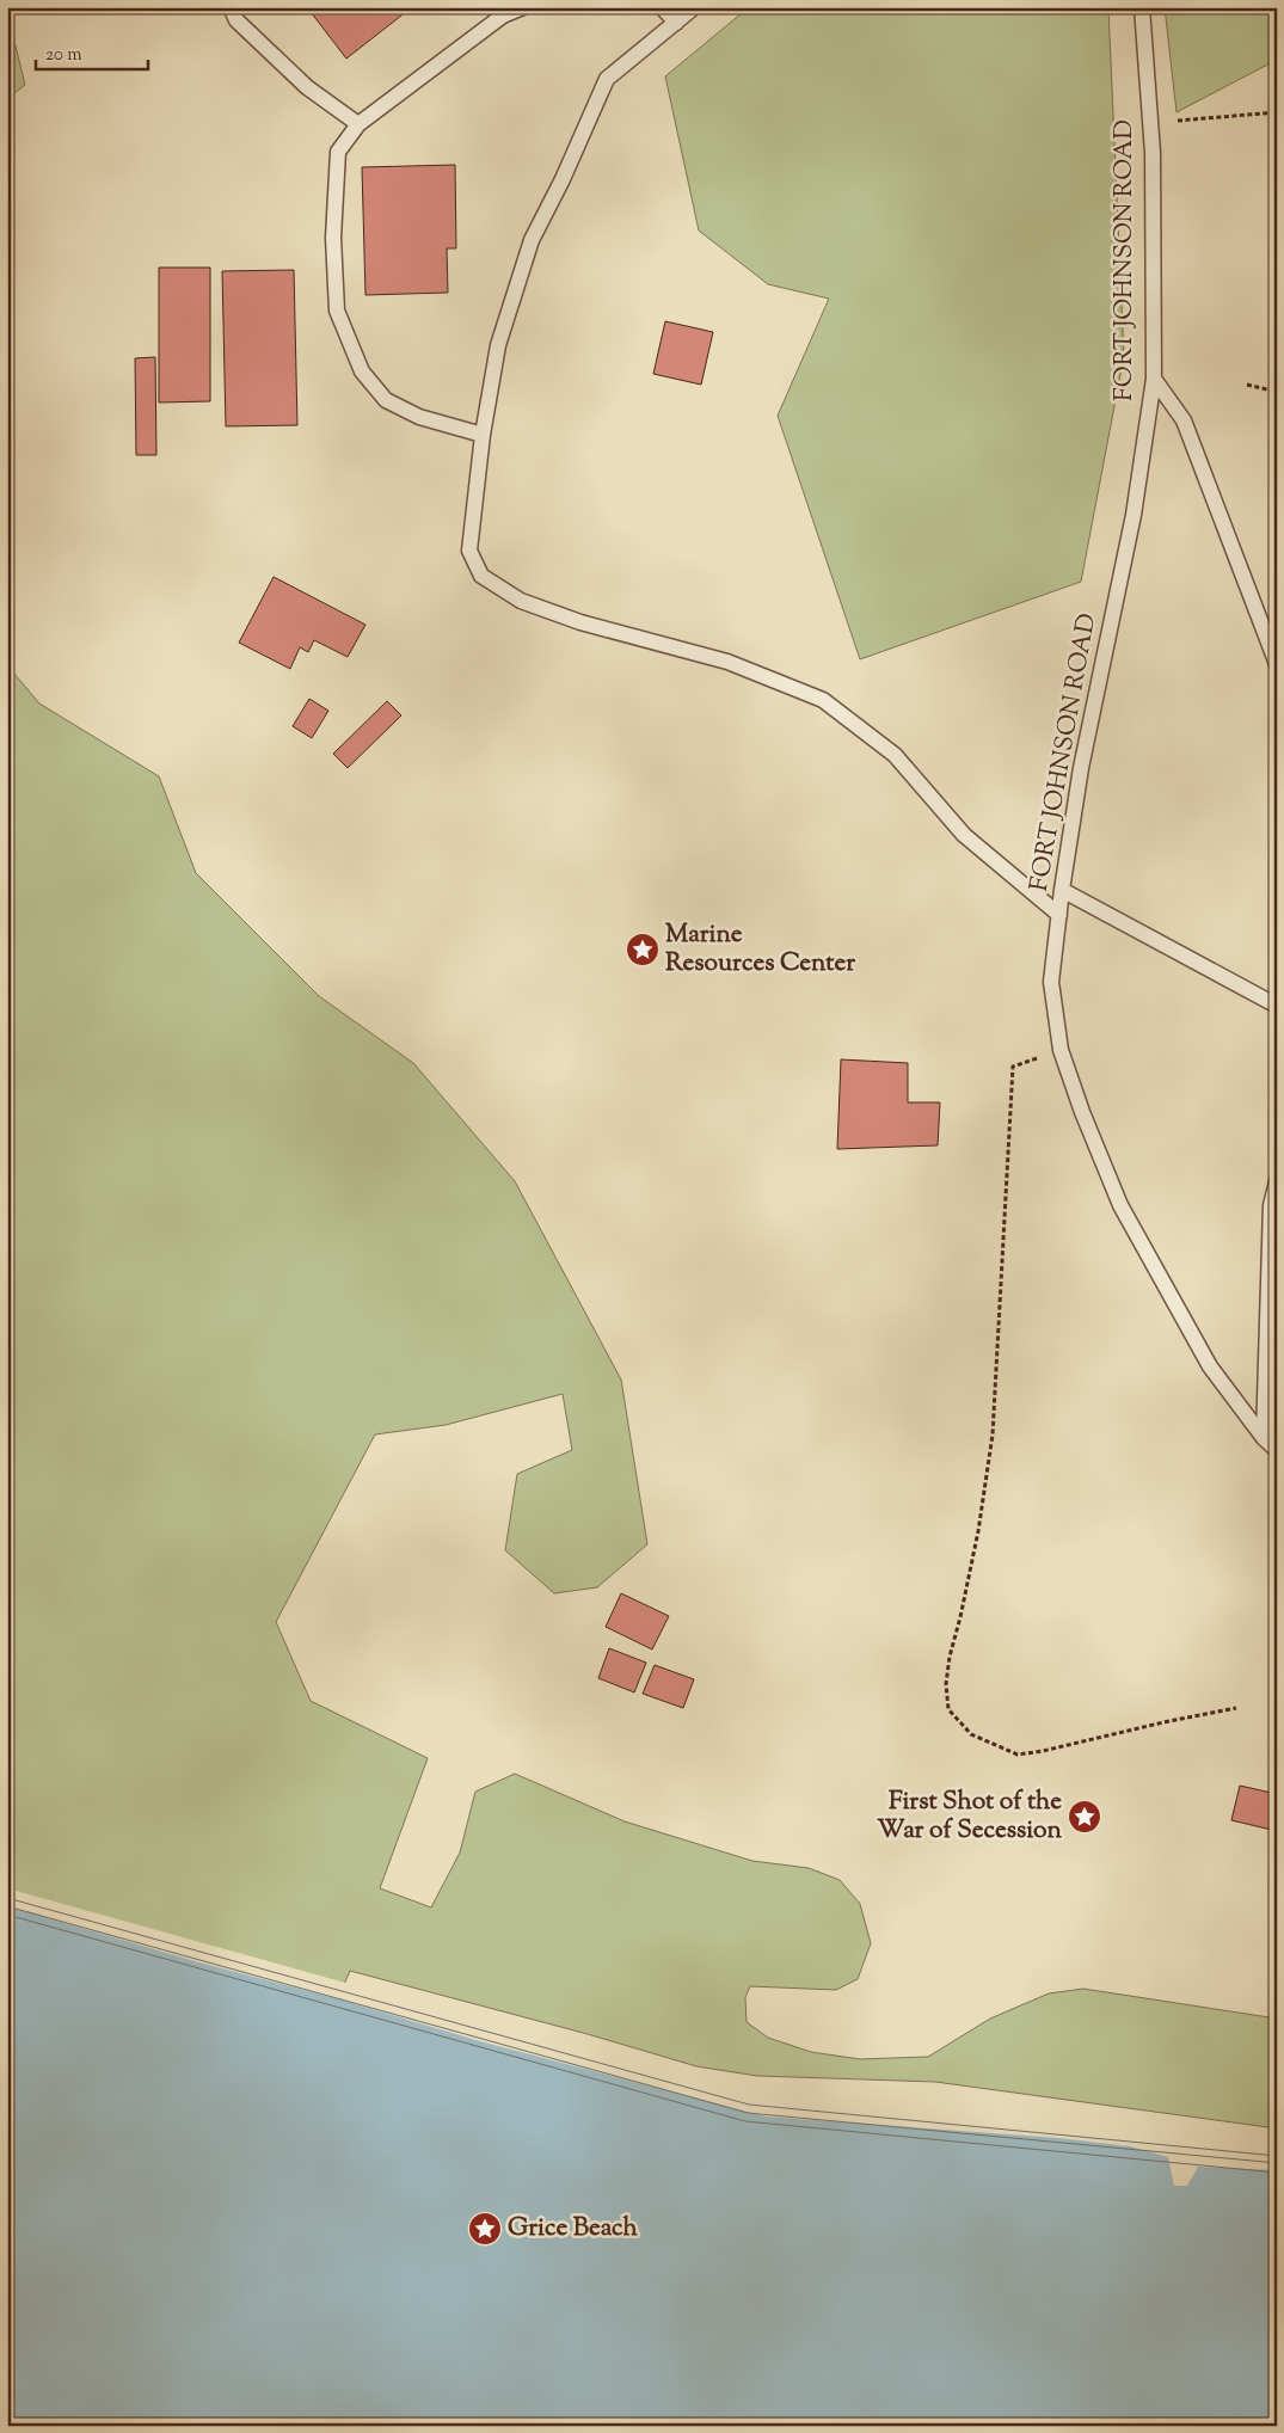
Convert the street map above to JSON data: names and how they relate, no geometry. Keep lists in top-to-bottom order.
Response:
{
  "streets": {
    "lane": ["FORT JOHNSON ROAD"]
  },
  "places": {
    "place": ["Marine Resources Center", "First Shot of the War of Secession", "Grice Beach"]
  },
  "scale_bar": "20 m"
}
